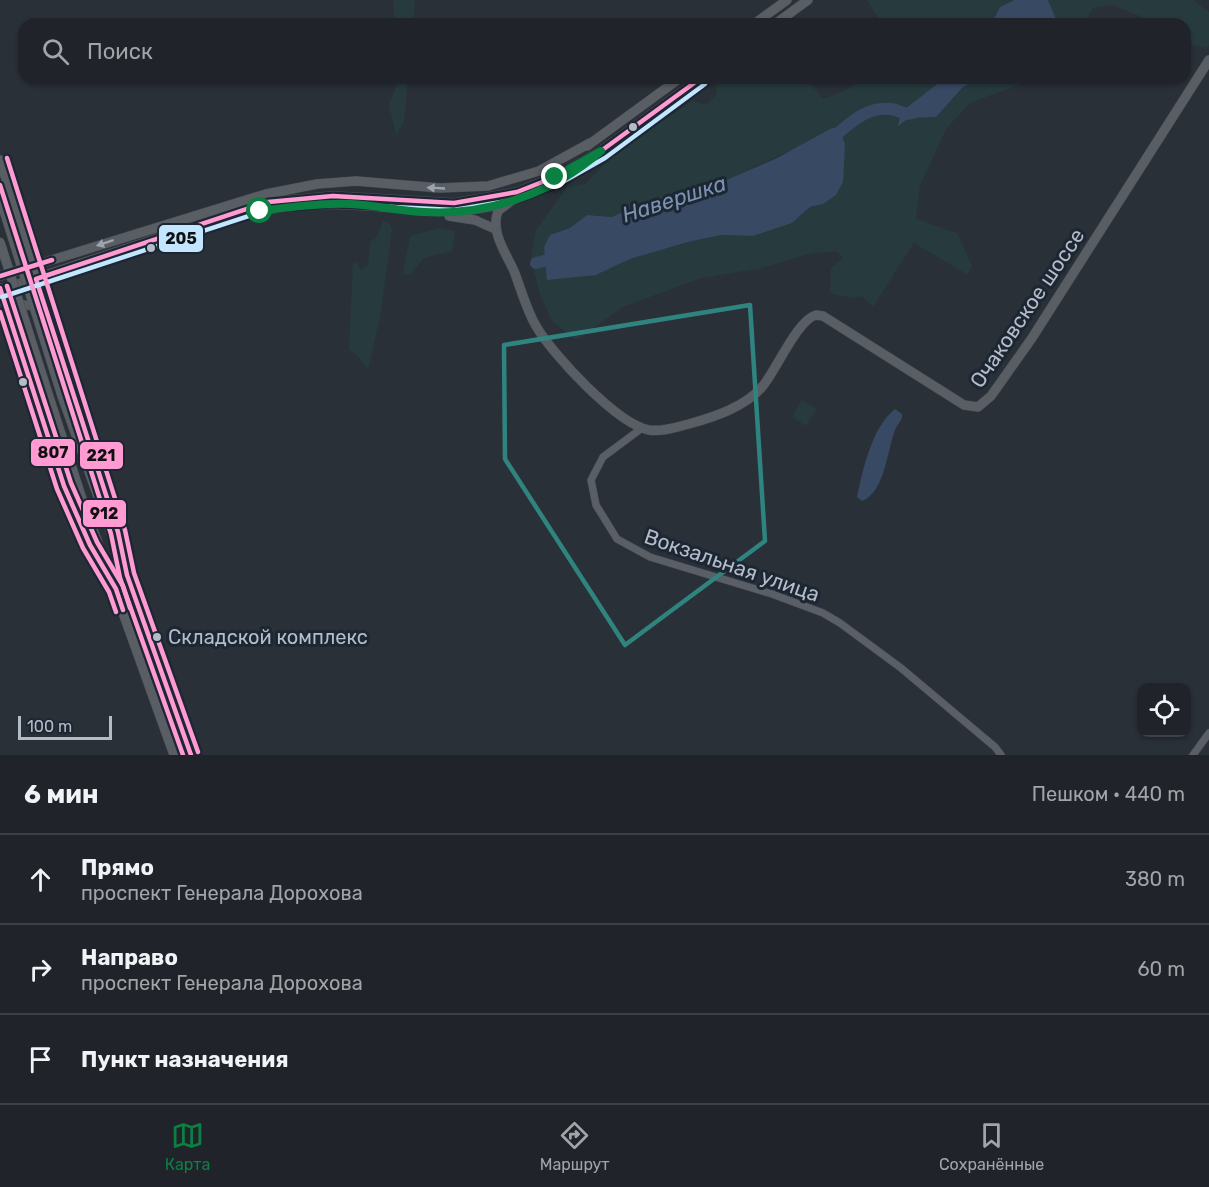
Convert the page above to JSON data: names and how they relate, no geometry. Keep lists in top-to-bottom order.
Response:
{
  "streets": {
    "main road": ["Очаковское шоссе"],
    "street": ["Вокзальная улица"]
  },
  "crossings": [
    ["Очаковское шоссе", "Вокзальная улица"]
  ],
  "water": ["Навершка"],
  "places": ["Складской комплекс"],
  "lines": [
    "transit line 807",
    "transit line 205",
    "transit line 221",
    "transit line 912"
  ],
  "scale_bar": "100 m",
  "page": {
    "search": "Поиск",
    "scale": "100 m",
    "heading": ["6 мин", "Пешком · 440 m"],
    "list": [
      ["Прямо", "проспект Генерала Дорохова", "380 m"],
      ["Направо", "проспект Генерала Дорохова", "60 m"],
      "Пункт назначения"
    ],
    "nav": ["Карта", "Маршрут", "Сохранённые"]
  }
}
